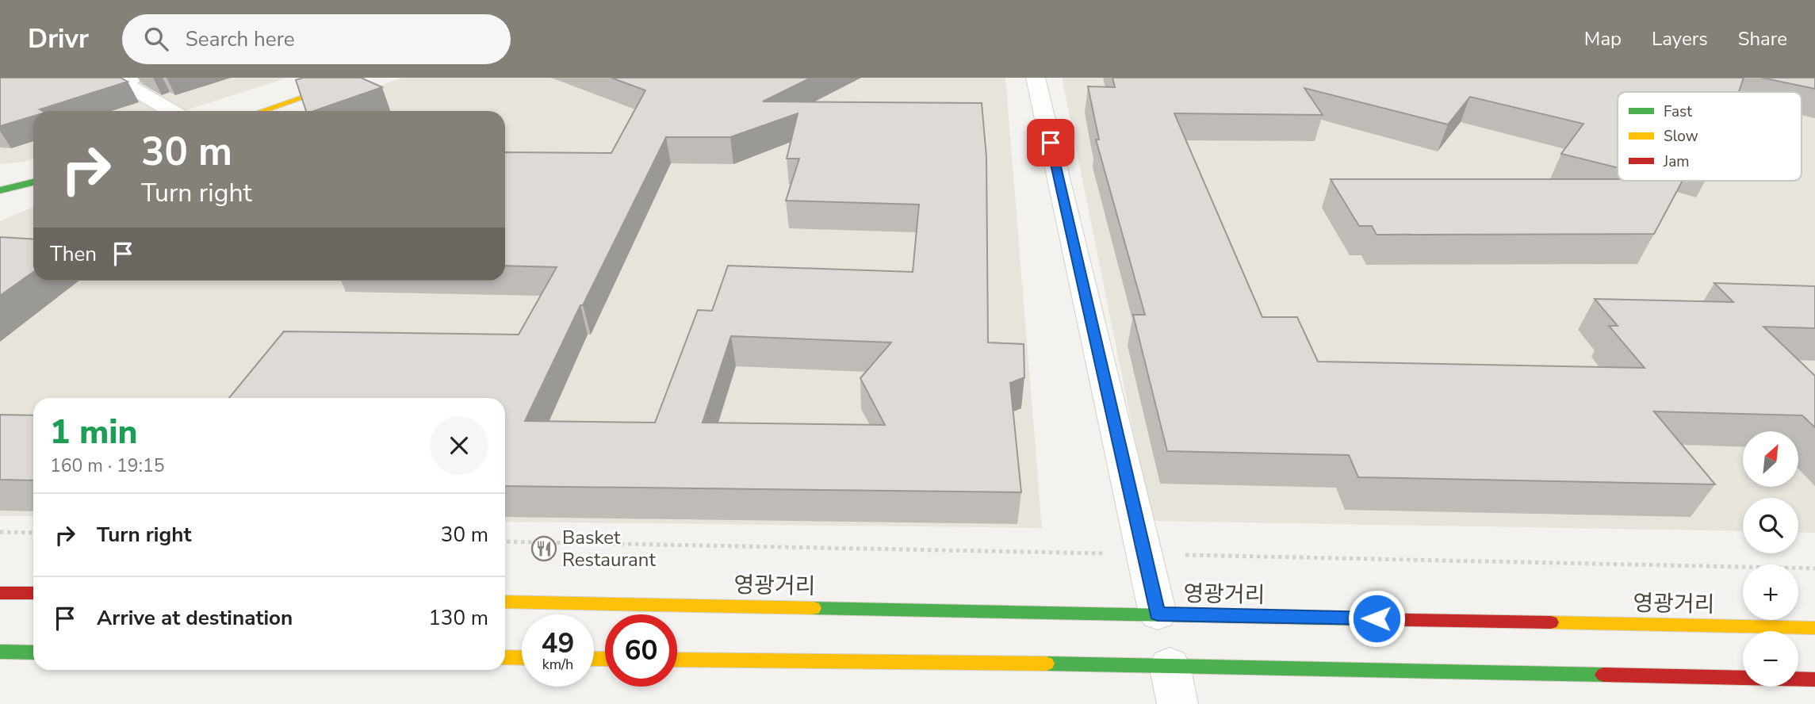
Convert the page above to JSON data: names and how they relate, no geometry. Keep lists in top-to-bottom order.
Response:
{
  "streets": {
    "main road": ["영광거리"]
  },
  "places": {
    "restaurant": ["Basket Restaurant"]
  },
  "legend": ["Fast", "Slow", "Jam"],
  "north": "top right",
  "page": {
    "header": "Drivr",
    "search": "Search here",
    "nav": ["Map", "Layers", "Share"],
    "turn": ["30 m", "Turn right"],
    "then": "Then",
    "heading": ["1 min", "160 m · 19:15"],
    "map_buttons": ["+", "−"],
    "list": [
      {
        "name": "Turn right",
        "value": "30 m"
      },
      {
        "name": "Arrive at destination",
        "value": "130 m"
      }
    ],
    "speed": "49 km/h",
    "limit": "60"
  }
}
